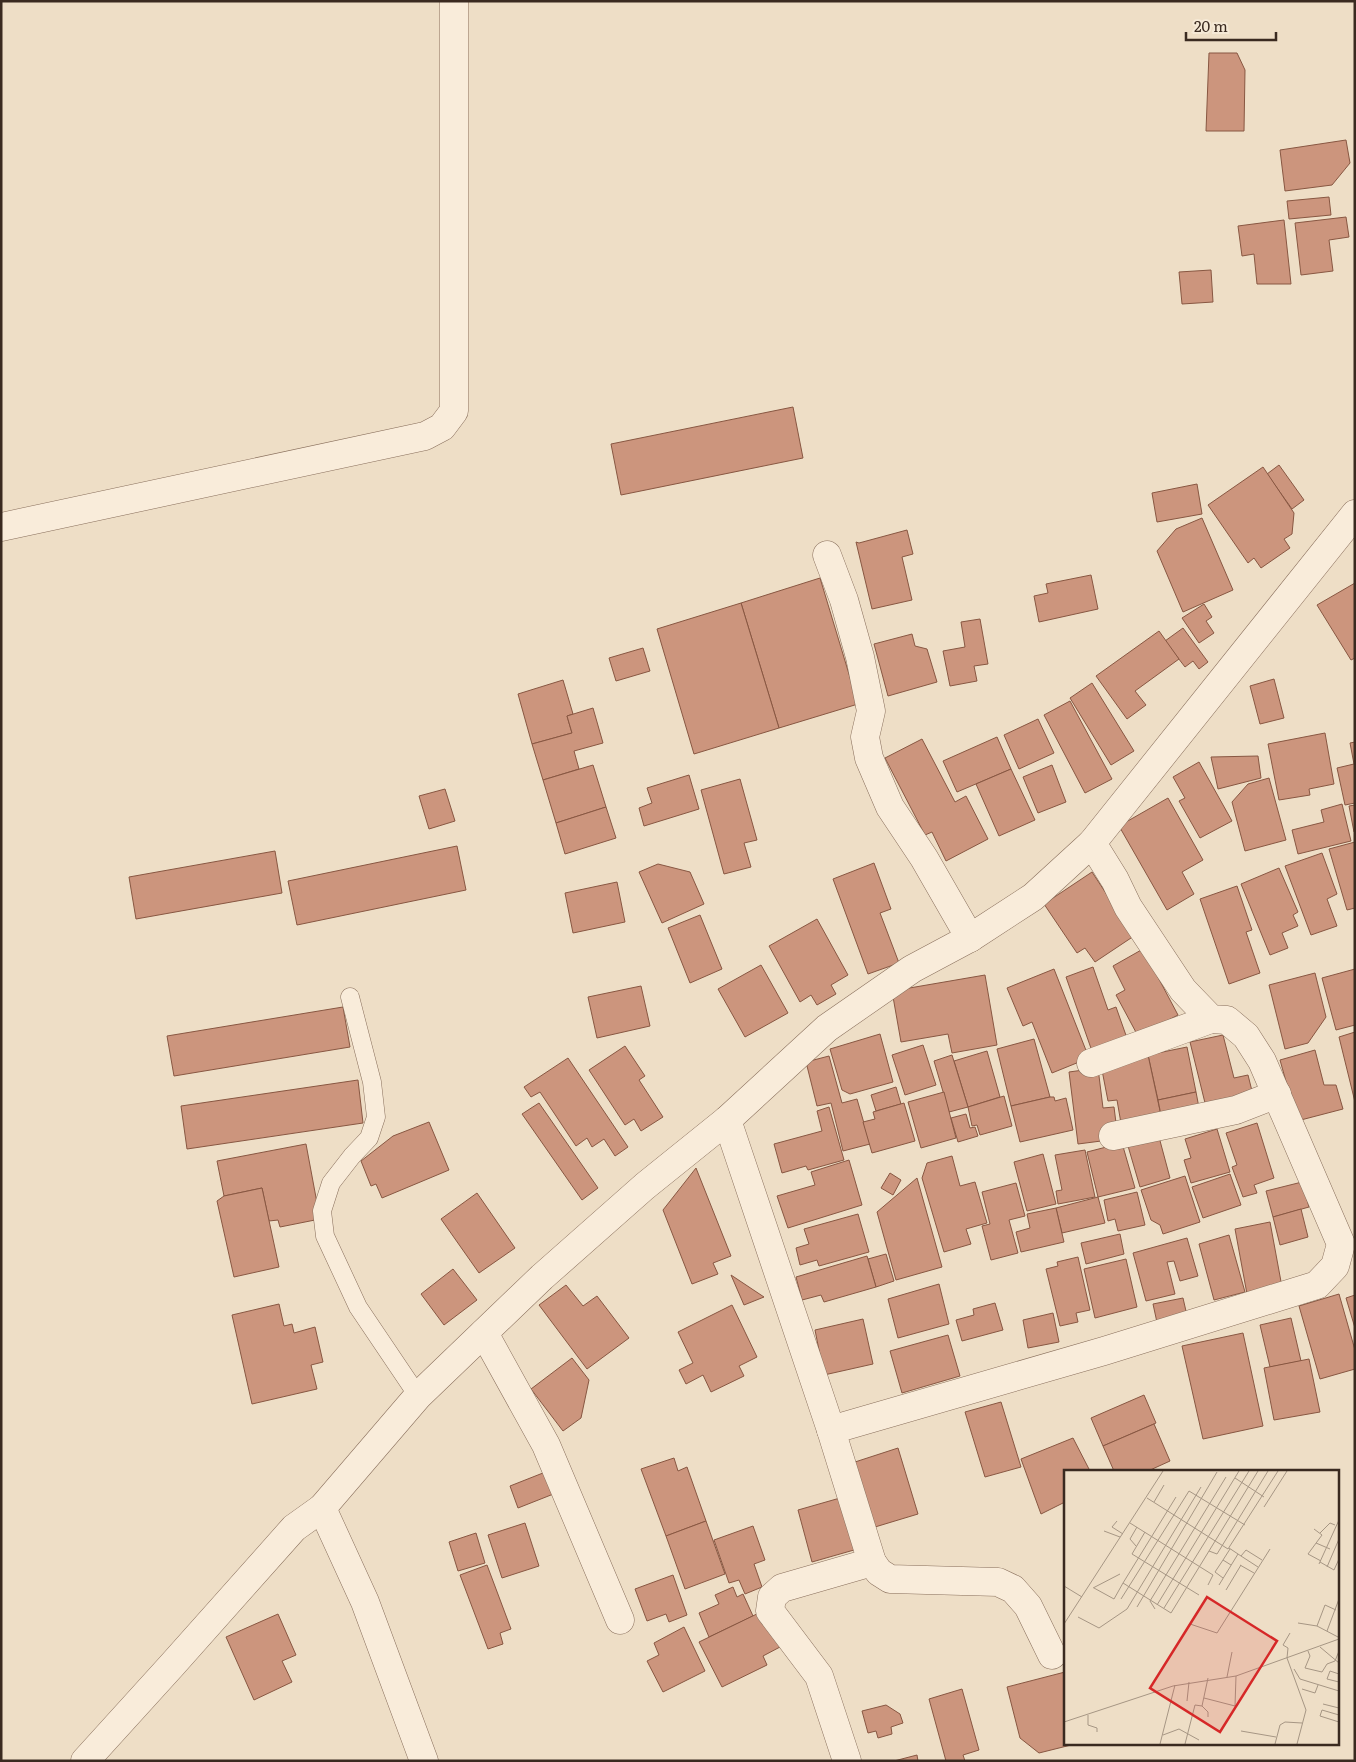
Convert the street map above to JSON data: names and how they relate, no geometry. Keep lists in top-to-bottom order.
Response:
{
  "scale_bar": "20 m"
}
